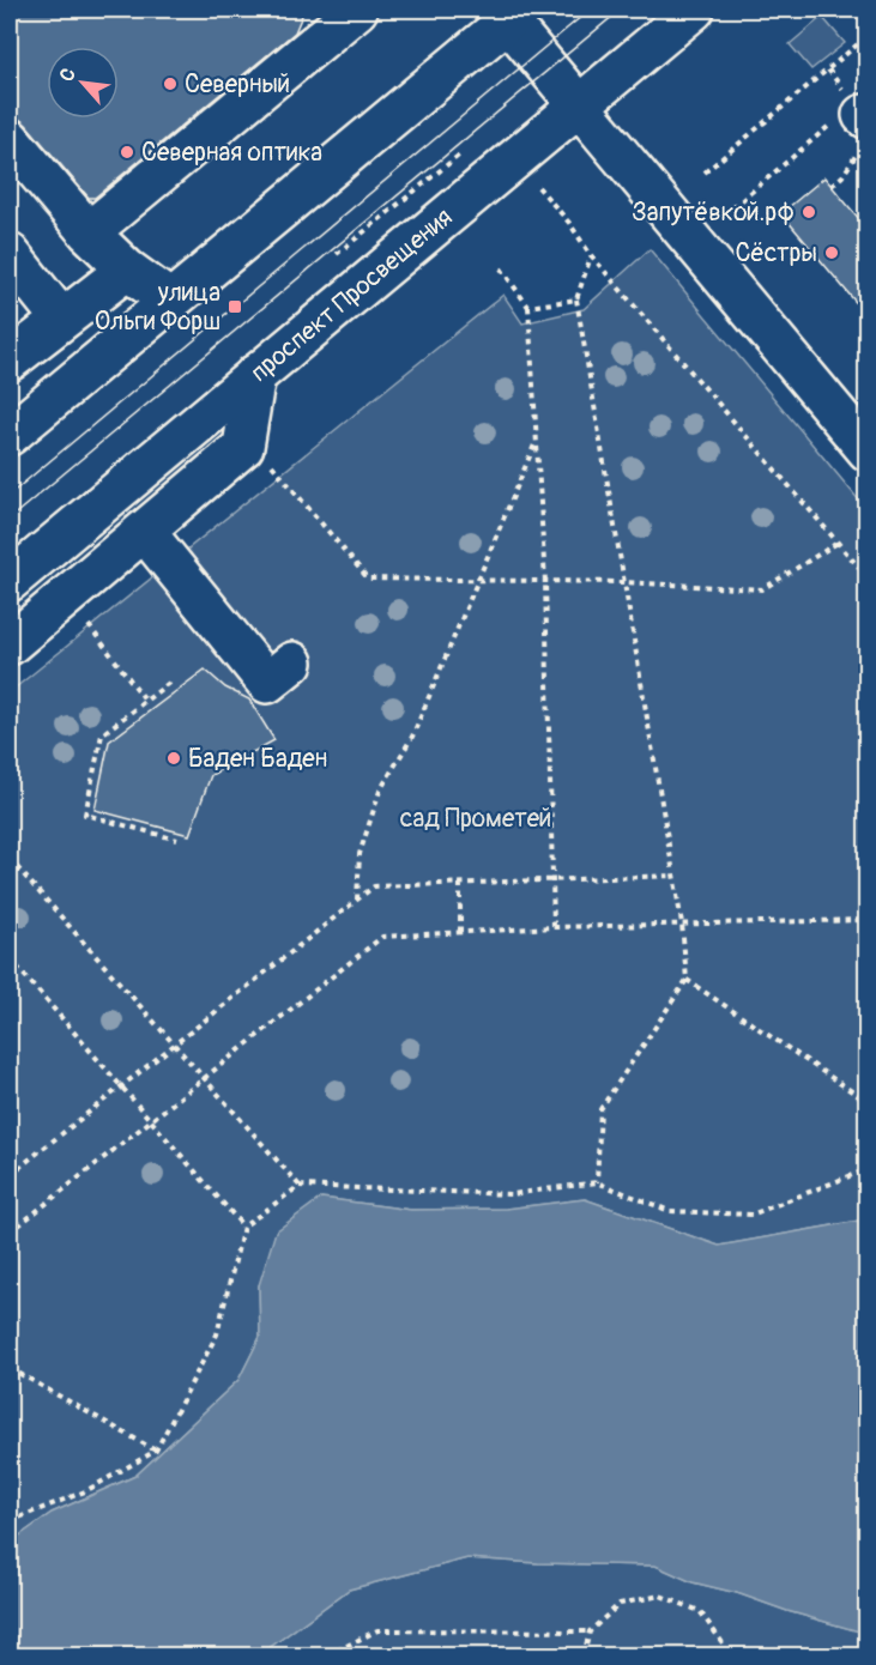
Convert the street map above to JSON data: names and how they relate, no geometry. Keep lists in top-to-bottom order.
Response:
{
  "streets": {
    "main road": ["проспект Просвещения"]
  },
  "parks": ["сад Прометей"],
  "places": {
    "other": [
      "Северный",
      "Северная оптика",
      "Запутёвкой.рф",
      "Сёстры",
      "Баден Баден"
    ],
    "transit": ["улица Ольги Форш"]
  },
  "north": "top left"
}
